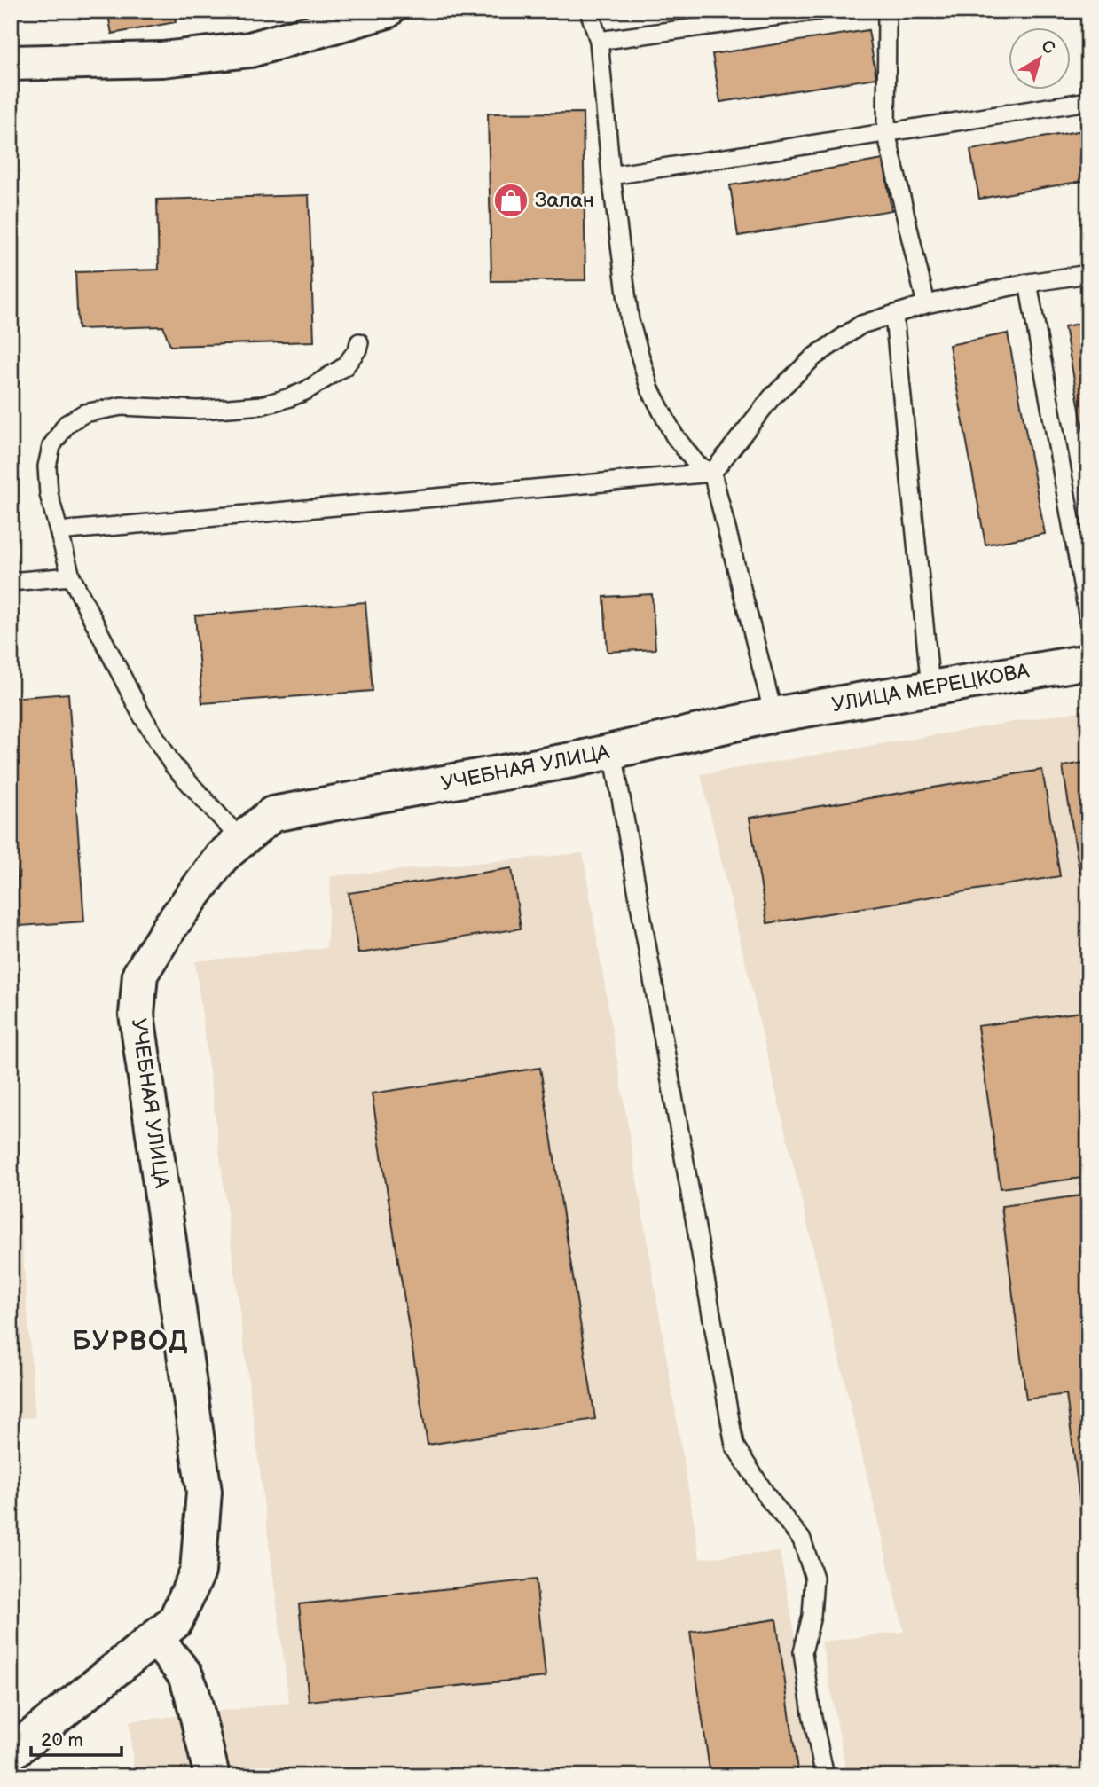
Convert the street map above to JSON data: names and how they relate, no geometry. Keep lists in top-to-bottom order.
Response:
{
  "streets": {
    "street": ["УЛИЦА МЕРЕЦКОВА", "УЧЕБНАЯ УЛИЦА"]
  },
  "crossings": [
    ["УЛИЦА МЕРЕЦКОВА", "УЧЕБНАЯ УЛИЦА"]
  ],
  "districts": ["БУРВОД"],
  "places": {
    "shop": ["Залан"]
  },
  "scale_bar": "20 m",
  "north": "top right"
}
